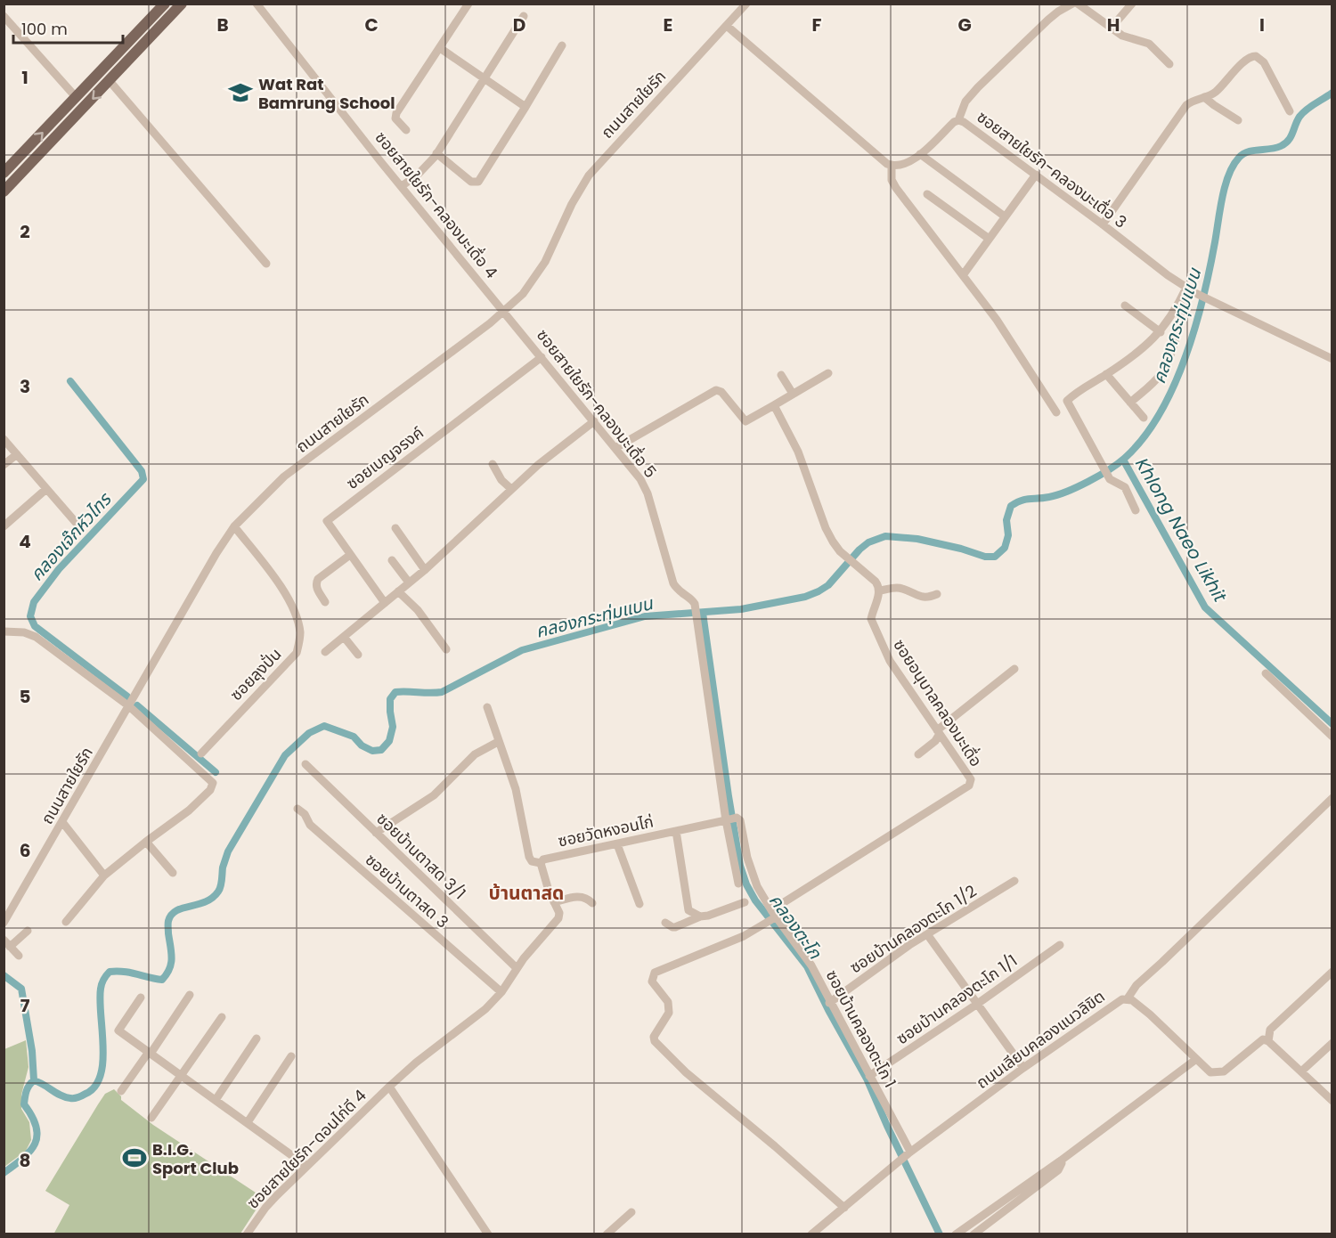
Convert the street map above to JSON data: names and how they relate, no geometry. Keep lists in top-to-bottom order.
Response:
{
  "streets": {
    "street": [
      "ถนนสายใยรัก",
      "ซอยสายใยรัก-คลองมะเดื่อ 3",
      "ซอยสายใยรัก-คลองมะเดื่อ 4",
      "ซอยสายใยรัก-คลองมะเดื่อ 5",
      "ซอยเบญจรงค์",
      "ซอยลุงปั่น",
      "ซอยอนุบาลคลองมะเดื่อ",
      "ซอยวัดหงอนไก่",
      "ซอยบ้านตาสด 3/1",
      "ซอยบ้านตาสด 3",
      "ซอยบ้านคลองตะโก 1/2",
      "ซอยบ้านคลองตะโก 1/1",
      "ซอยบ้านคลองตะโก 1",
      "ถนนเลียบคลองแนวลิขิต",
      "ซอยสายใยรัก-ดอนไก่ดี 4"
    ]
  },
  "crossings": [
    ["ถนนสายใยรัก", "ซอยสายใยรัก-คลองมะเดื่อ 4"],
    ["ถนนสายใยรัก", "ซอยสายใยรัก-คลองมะเดื่อ 5"],
    ["ถนนสายใยรัก", "ซอยลุงปั่น"],
    ["ซอยสายใยรัก-คลองมะเดื่อ 4", "ซอยสายใยรัก-คลองมะเดื่อ 5"],
    ["ซอยสายใยรัก-คลองมะเดื่อ 5", "ซอยเบญจรงค์"],
    ["ซอยสายใยรัก-คลองมะเดื่อ 5", "ซอยวัดหงอนไก่"],
    ["ซอยสายใยรัก-คลองมะเดื่อ 5", "ซอยบ้านคลองตะโก 1"],
    ["ซอยอนุบาลคลองมะเดื่อ", "ซอยบ้านคลองตะโก 1"],
    ["ซอยวัดหงอนไก่", "ซอยบ้านตาสด 3/1"],
    ["ซอยวัดหงอนไก่", "ซอยบ้านตาสด 3"],
    ["ซอยวัดหงอนไก่", "ซอยบ้านคลองตะโก 1"],
    ["ซอยวัดหงอนไก่", "ซอยสายใยรัก-ดอนไก่ดี 4"],
    ["ซอยบ้านคลองตะโก 1/2", "ซอยบ้านคลองตะโก 1"],
    ["ซอยบ้านคลองตะโก 1/1", "ซอยบ้านคลองตะโก 1"],
    ["ซอยบ้านคลองตะโก 1", "ถนนเลียบคลองแนวลิขิต"]
  ],
  "districts": ["บ้านตาสด"],
  "water": [
    "คลองกระทุ่มแบน",
    "Khlong Naeo Likhit",
    "คลองเจ๊กหัวไทร",
    "คลองตะโก"
  ],
  "places": {
    "school or university": ["Wat Rat Bamrung School"],
    "sports": ["B.I.G. Sport Club"]
  },
  "scale_bar": "100 m",
  "grid": {
    "columns": [
      "B",
      "C",
      "D",
      "E",
      "F",
      "G",
      "H",
      "I"
    ],
    "rows": [
      "1",
      "2",
      "3",
      "4",
      "5",
      "6",
      "7",
      "8"
    ]
  }
}
